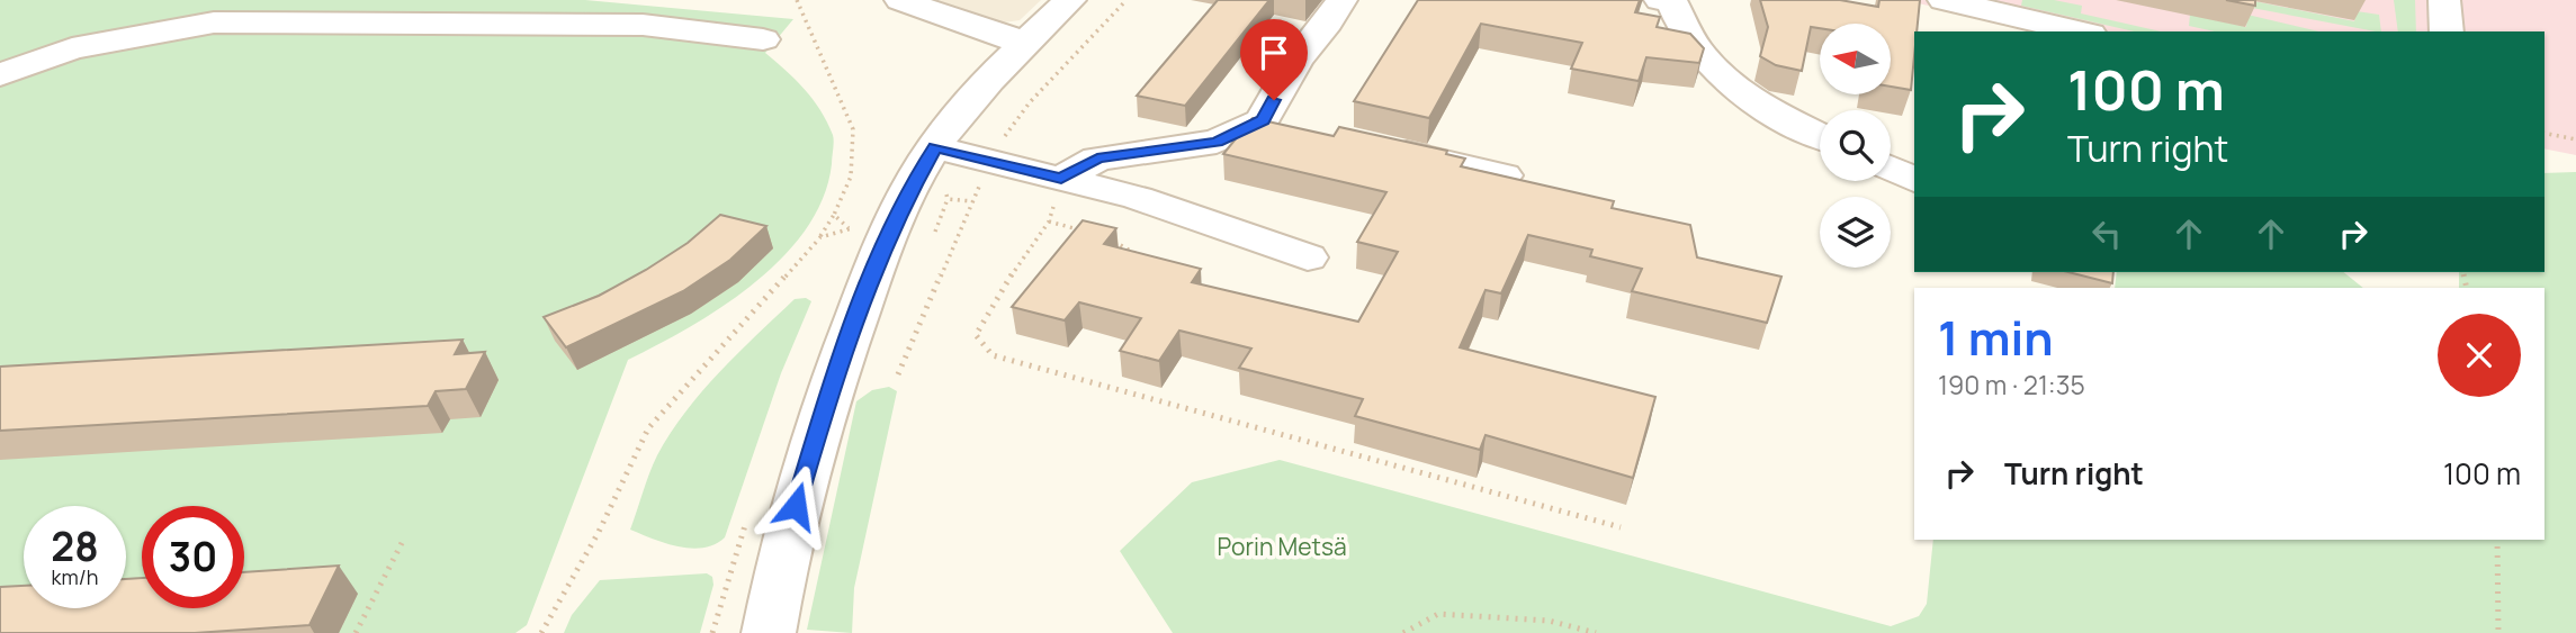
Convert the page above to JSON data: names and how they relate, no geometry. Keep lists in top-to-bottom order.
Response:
{
  "parks": ["Porin Metsä"],
  "north": "left",
  "page": {
    "turn": ["100 m", "Turn right"],
    "heading": ["1 min", "190 m · 21:35"],
    "list": [
      {
        "name": "Turn right",
        "value": "100 m"
      }
    ],
    "speed": "28 km/h",
    "limit": "30"
  }
}
